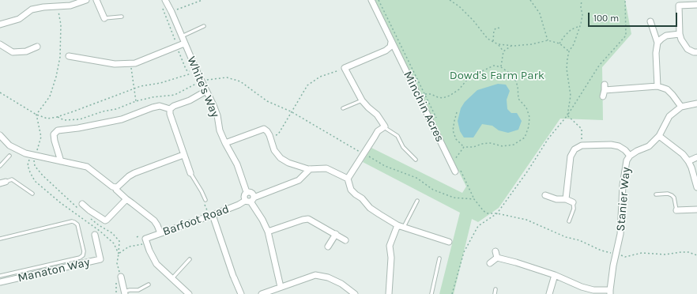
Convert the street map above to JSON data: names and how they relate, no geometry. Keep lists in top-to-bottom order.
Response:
{
  "streets": {
    "street": [
      "White's Way",
      "Minchin Acres",
      "Stanier Way",
      "Barfoot Road",
      "Manaton Way"
    ]
  },
  "crossings": [
    ["White's Way", "Barfoot Road"]
  ],
  "parks": ["Dowd's Farm Park"],
  "scale_bar": "100 m"
}
